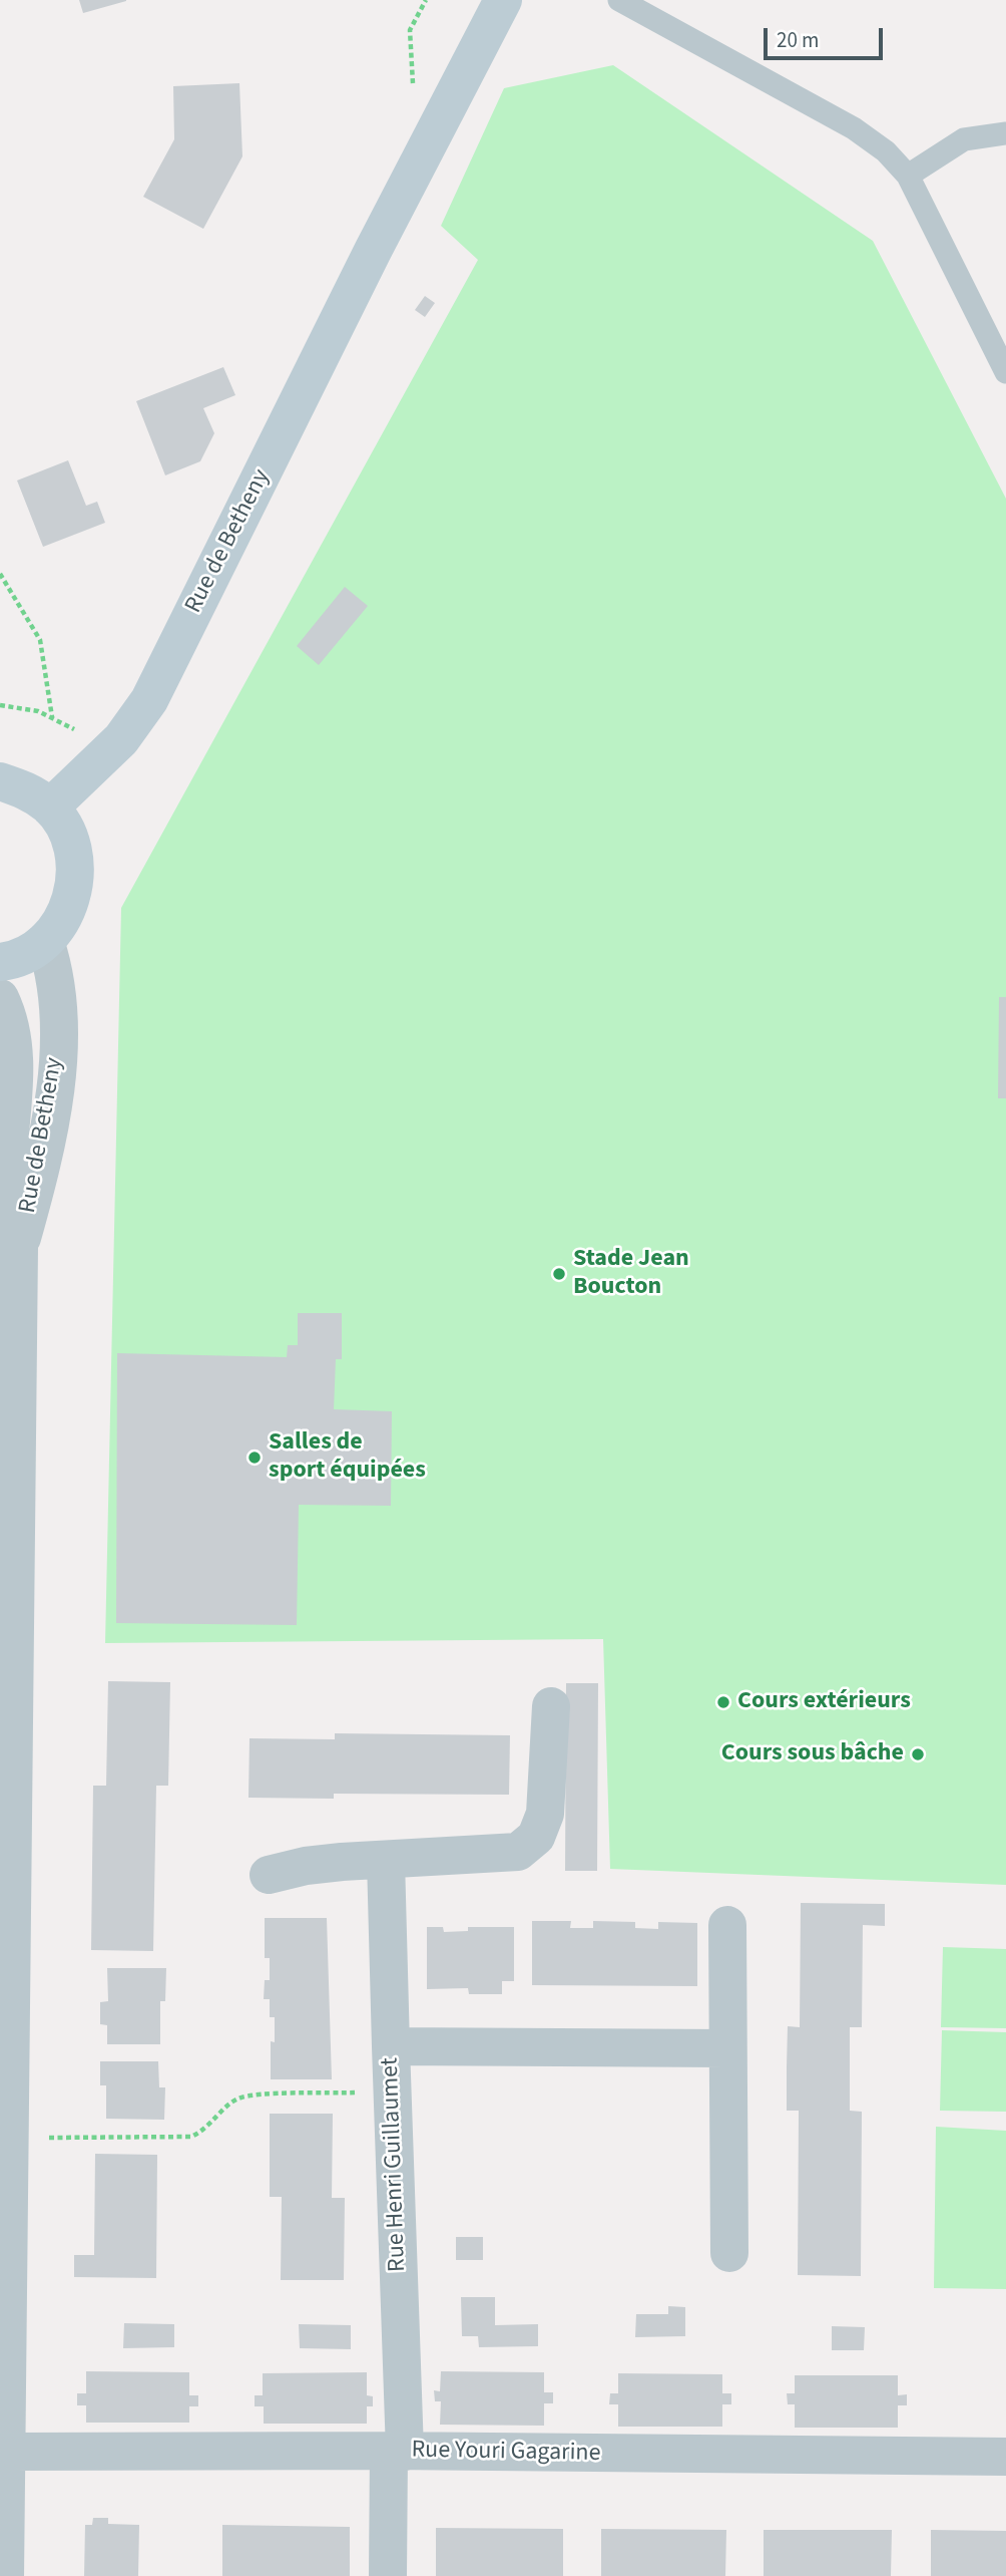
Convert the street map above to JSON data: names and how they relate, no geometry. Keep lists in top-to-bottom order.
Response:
{
  "streets": {
    "street": ["Rue de Betheny", "Rue Henri Guillaumet", "Rue Youri Gagarine"]
  },
  "crossings": [
    ["Rue de Betheny", "Rue Youri Gagarine"],
    ["Rue Henri Guillaumet", "Rue Youri Gagarine"]
  ],
  "places": [
    "Stade Jean Boucton",
    "Salles de sport équipées",
    "Cours extérieurs",
    "Cours sous bâche"
  ],
  "scale_bar": "20 m"
}
